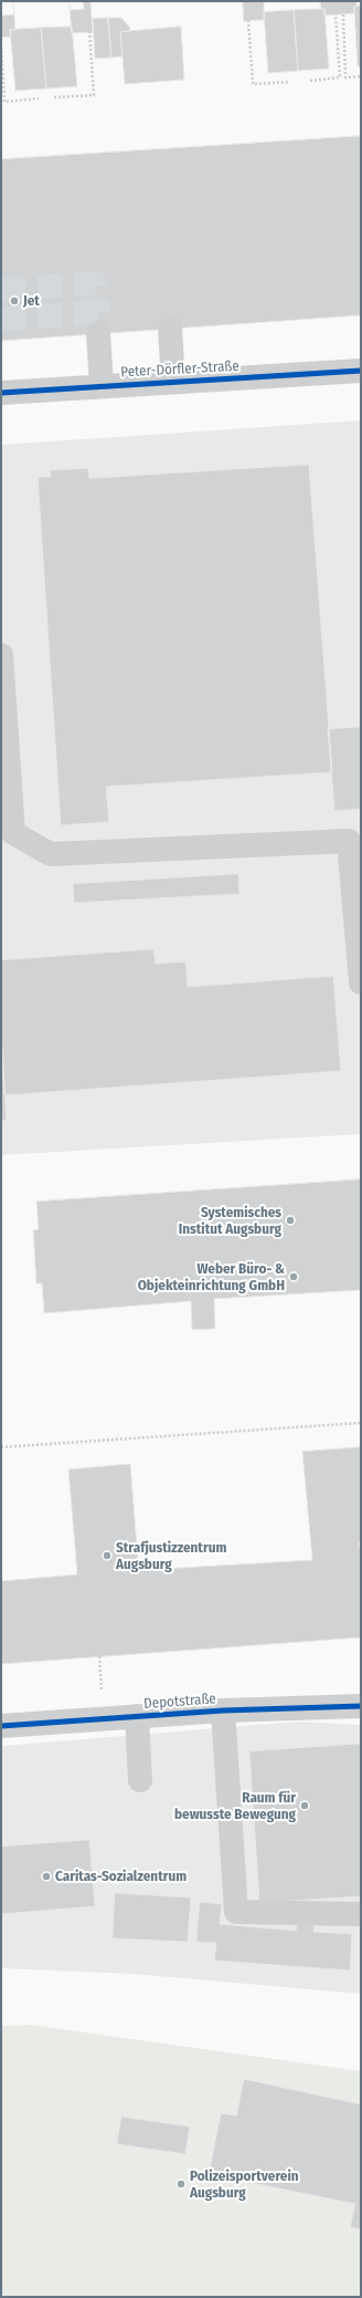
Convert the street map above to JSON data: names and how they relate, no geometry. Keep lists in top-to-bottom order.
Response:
{
  "streets": {
    "street": ["Peter-Dörfler-Straße", "Depotstraße"]
  },
  "places": [
    "Jet",
    "Systemisches Institut Augsburg",
    "Weber Büro- & Objekteinrichtung GmbH",
    "Strafjustizzentrum Augsburg",
    "Raum für bewusste Bewegung",
    "Caritas-Sozialzentrum",
    "Polizeisportverein Augsburg"
  ]
}
